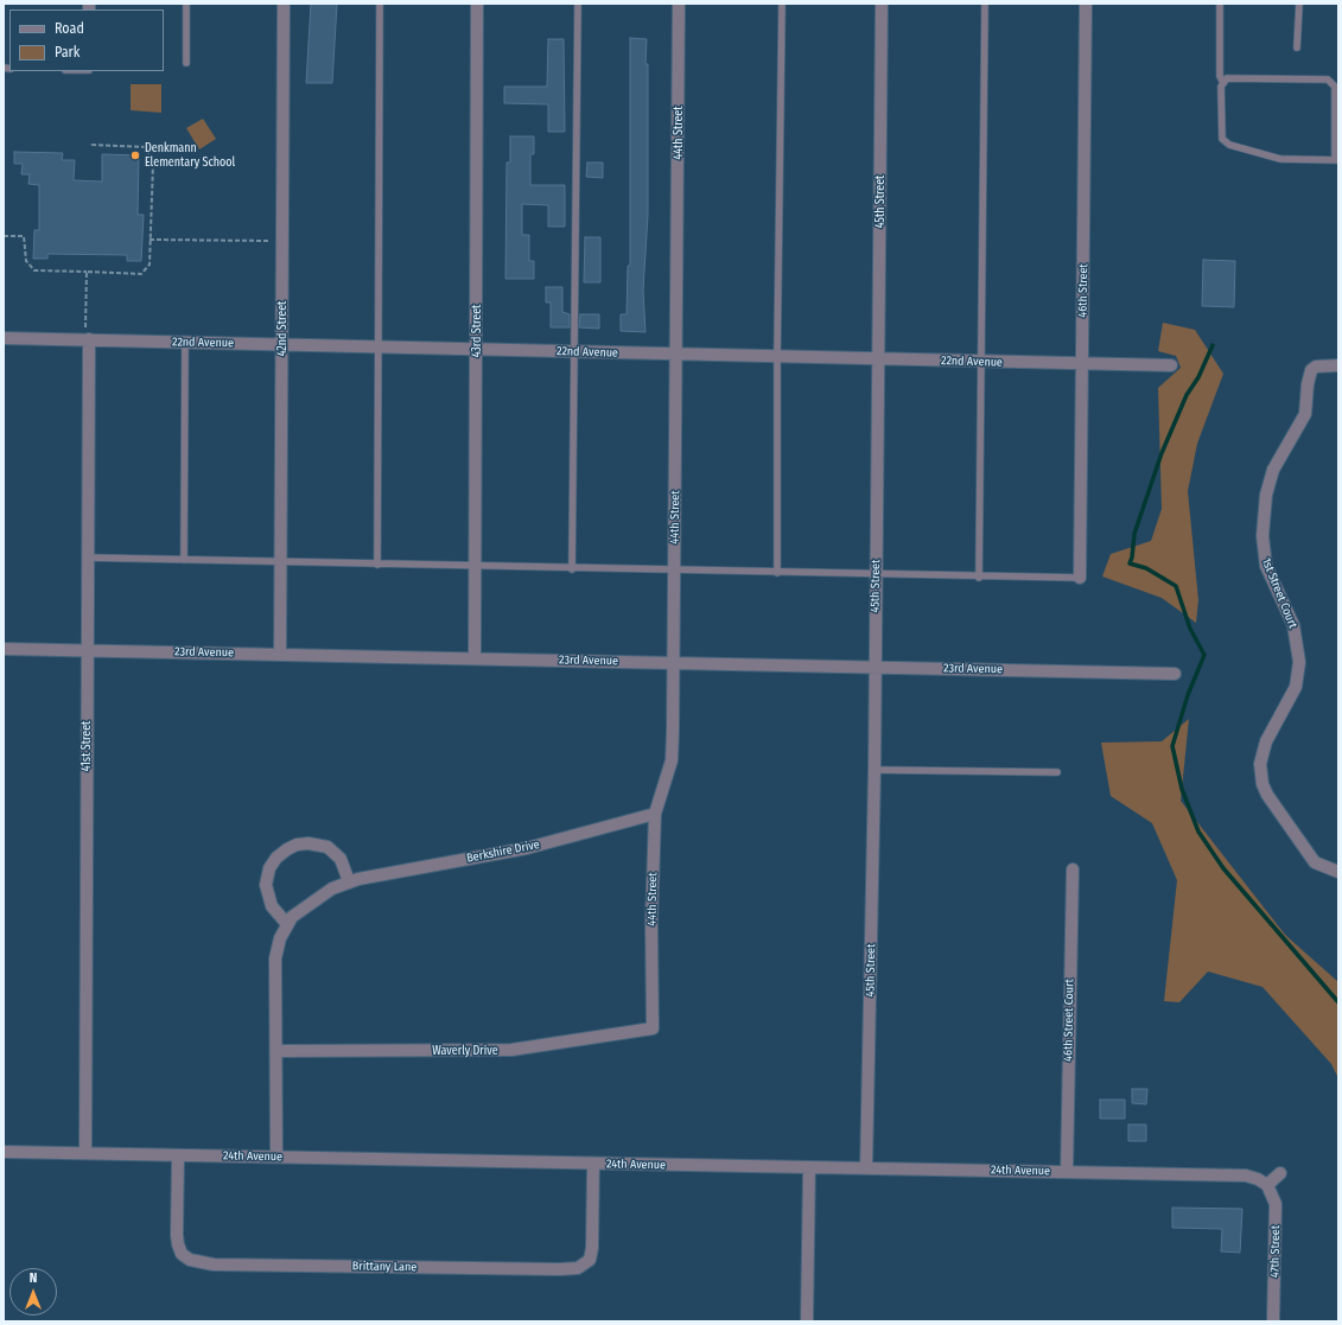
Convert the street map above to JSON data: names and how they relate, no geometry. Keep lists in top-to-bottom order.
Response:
{
  "streets": {
    "street": [
      "44th Street",
      "45th Street",
      "46th Street",
      "42nd Street",
      "43rd Street",
      "22nd Avenue",
      "1st Street Court",
      "23rd Avenue",
      "41st Street",
      "Berkshire Drive",
      "46th Street Court",
      "Waverly Drive",
      "24th Avenue",
      "47th Street",
      "Brittany Lane"
    ]
  },
  "crossings": [
    ["44th Street", "22nd Avenue"],
    ["44th Street", "23rd Avenue"],
    ["44th Street", "Berkshire Drive"],
    ["44th Street", "Waverly Drive"],
    ["45th Street", "22nd Avenue"],
    ["45th Street", "23rd Avenue"],
    ["45th Street", "24th Avenue"],
    ["46th Street", "22nd Avenue"],
    ["42nd Street", "22nd Avenue"],
    ["42nd Street", "23rd Avenue"],
    ["43rd Street", "22nd Avenue"],
    ["43rd Street", "23rd Avenue"],
    ["22nd Avenue", "41st Street"],
    ["23rd Avenue", "41st Street"],
    ["41st Street", "24th Avenue"],
    ["Berkshire Drive", "Waverly Drive"],
    ["Berkshire Drive", "24th Avenue"],
    ["46th Street Court", "24th Avenue"],
    ["24th Avenue", "47th Street"],
    ["24th Avenue", "Brittany Lane"]
  ],
  "places": ["Denkmann Elementary School"],
  "legend": ["Road", "Park"],
  "north": "top"
}
